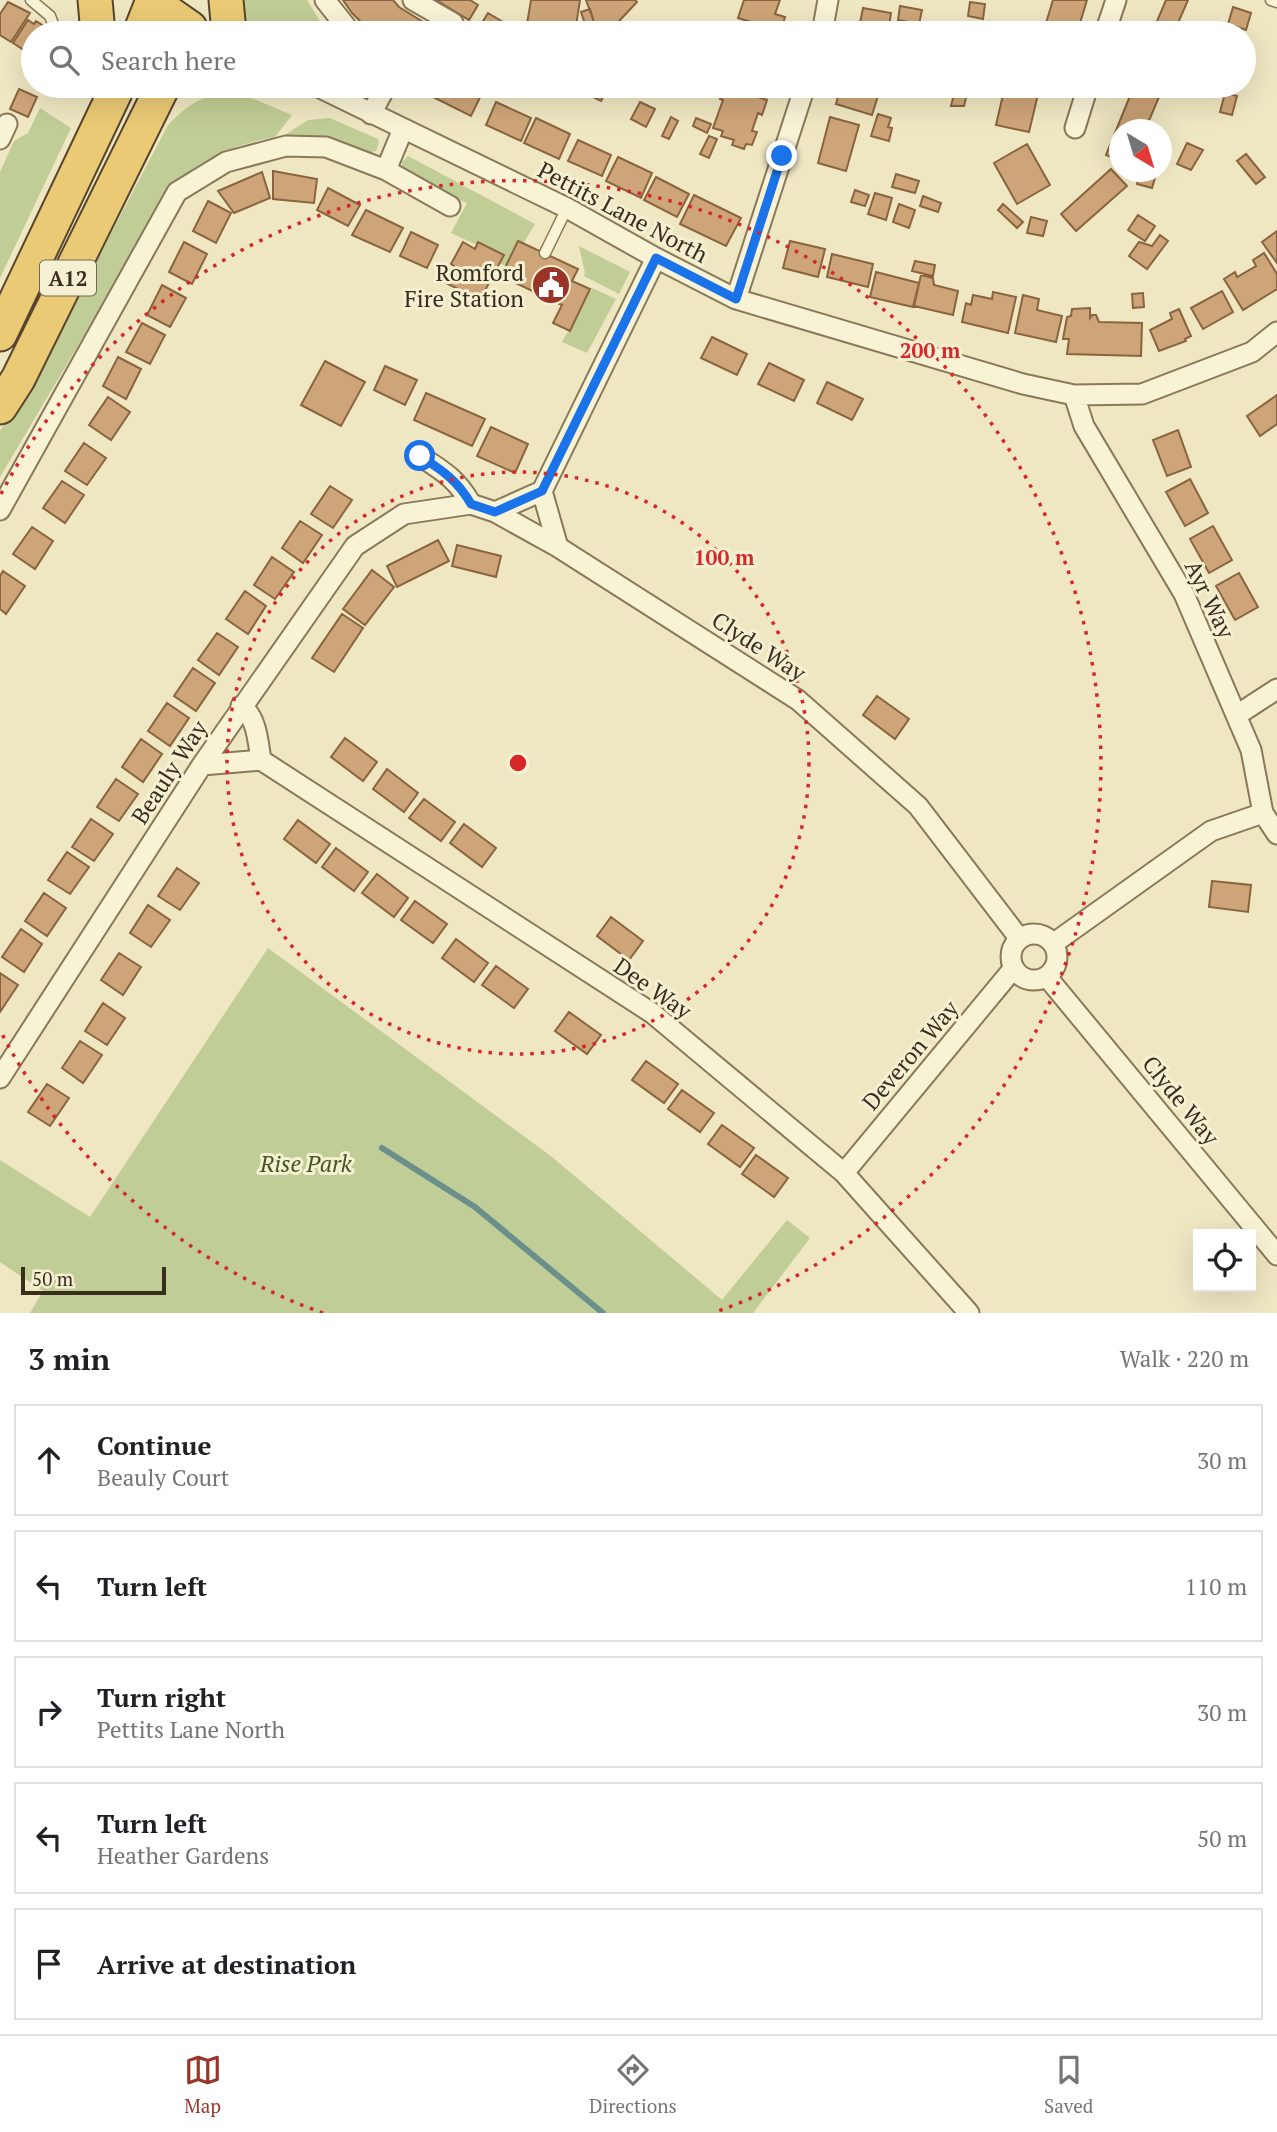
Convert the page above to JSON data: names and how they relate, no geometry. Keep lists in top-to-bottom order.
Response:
{
  "streets": {
    "highway": ["A12"],
    "street": [
      "Pettits Lane North",
      "Ayr Way",
      "Clyde Way",
      "Beauly Way",
      "Dee Way",
      "Deveron Way"
    ]
  },
  "crossings": [
    ["Pettits Lane North", "Ayr Way"],
    ["Clyde Way", "Beauly Way"],
    ["Clyde Way", "Deveron Way"],
    ["Dee Way", "Deveron Way"]
  ],
  "parks": ["Rise Park"],
  "places": {
    "public building": ["Romford Fire Station"]
  },
  "scale_bar": "50 m",
  "north": "bottom right",
  "page": {
    "search": "Search here",
    "scale": "50 m",
    "heading": ["3 min", "Walk · 220 m"],
    "list": [
      ["Continue", "Beauly Court", "30 m"],
      ["Turn left", "110 m"],
      ["Turn right", "Pettits Lane North", "30 m"],
      ["Turn left", "Heather Gardens", "50 m"],
      "Arrive at destination"
    ],
    "nav": ["Map", "Directions", "Saved"]
  },
  "rings": ["200 m", "100 m"]
}
